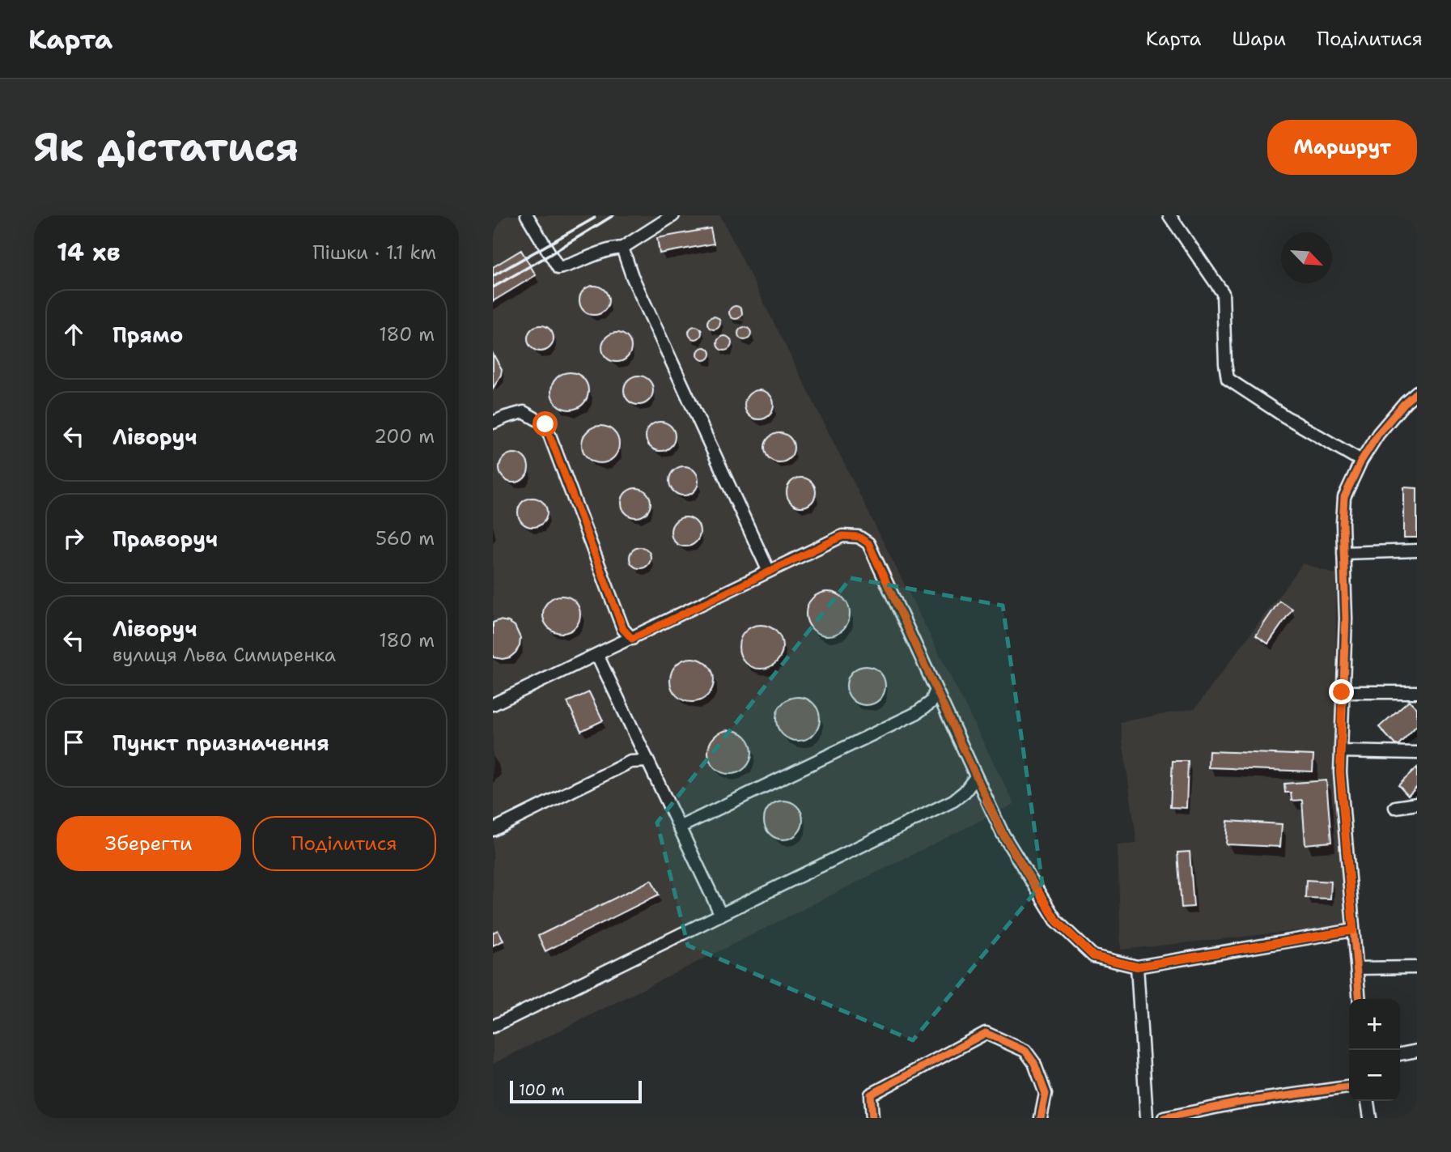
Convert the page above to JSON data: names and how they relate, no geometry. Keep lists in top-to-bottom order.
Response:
{
  "scale_bar": "100 m",
  "north": "bottom right",
  "page": {
    "header": "Карта",
    "nav": ["Карта", "Шари", "Поділитися"],
    "buttons": [
      "Маршрут",
      ["Зберегти", "Поділитися"]
    ],
    "title": "Як дістатися",
    "heading": ["14 хв", "Пішки · 1.1 km"],
    "list": [
      ["Прямо", "180 m"],
      ["Ліворуч", "200 m"],
      ["Праворуч", "560 m"],
      ["Ліворуч", "вулиця Льва Симиренка", "180 m"],
      "Пункт призначення"
    ],
    "map_buttons": ["+", "−"],
    "scale": "100 m"
  }
}
